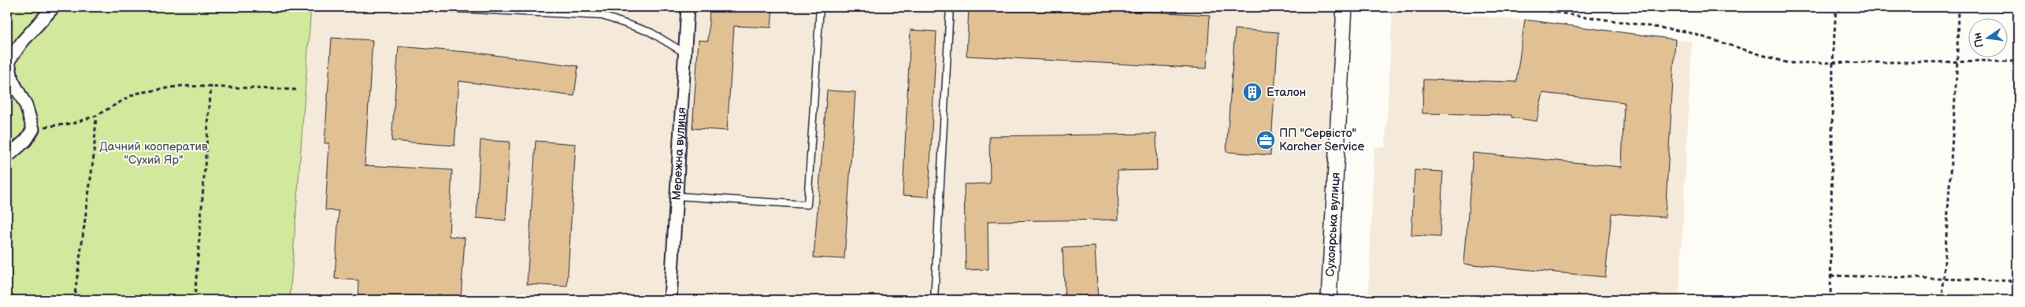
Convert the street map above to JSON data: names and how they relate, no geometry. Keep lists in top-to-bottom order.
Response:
{
  "streets": {
    "street": ["Мережна вулиця", "Сухоярська вулиця"]
  },
  "parks": ["Дачний кооператив \"Сухий Яр\""],
  "places": {
    "building": ["Еталон"],
    "office": ["ПП \"Сервісто\" Karcher Service"]
  },
  "north": "left"
}
